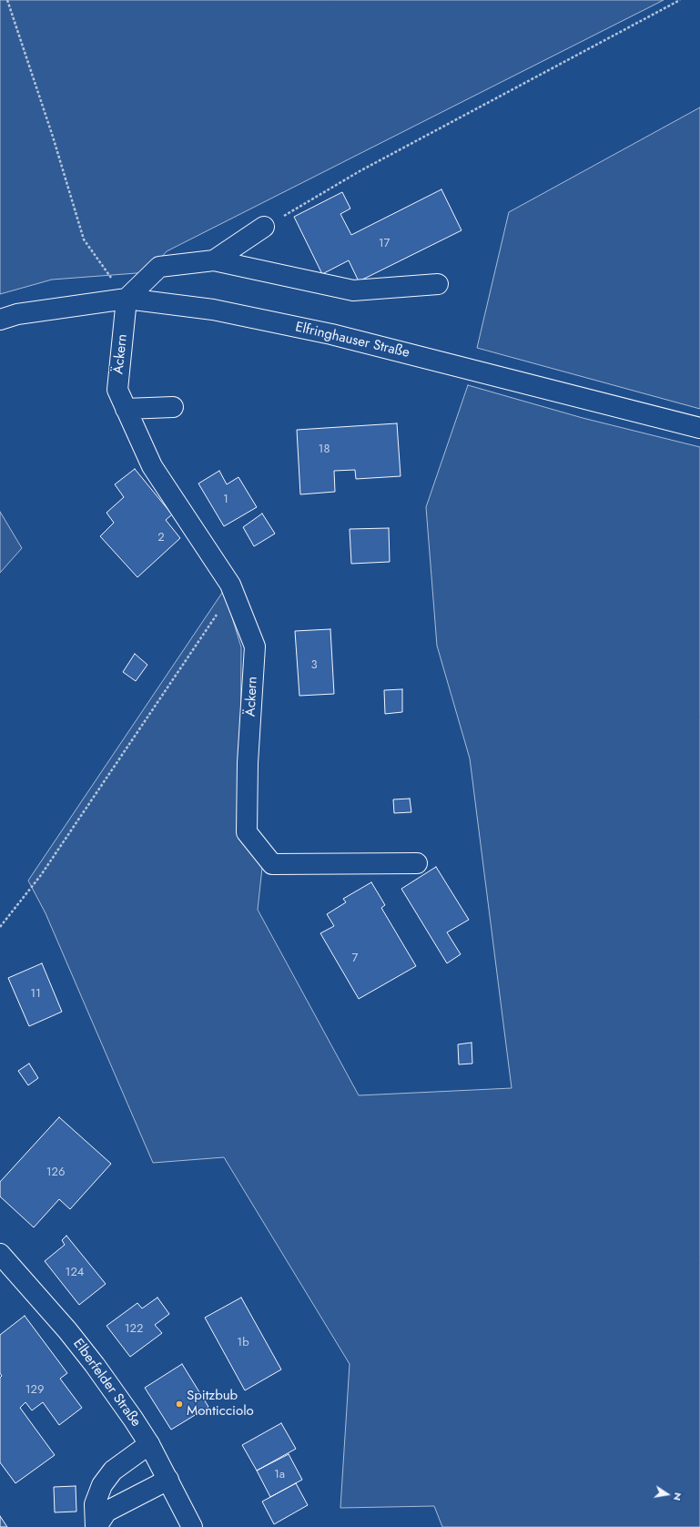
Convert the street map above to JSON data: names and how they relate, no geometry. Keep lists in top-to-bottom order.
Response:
{
  "streets": {
    "street": ["Elfringhauser Straße", "Äckern", "Elberfelder Straße"]
  },
  "crossings": [
    ["Elfringhauser Straße", "Äckern"]
  ],
  "places": ["Spitzbub Monticciolo"],
  "house_numbers": [
    "17",
    "18",
    "1",
    "2",
    "3",
    "7",
    "11",
    "126",
    "124",
    "122",
    "1b",
    "129",
    "1a"
  ],
  "north": "right"
}
